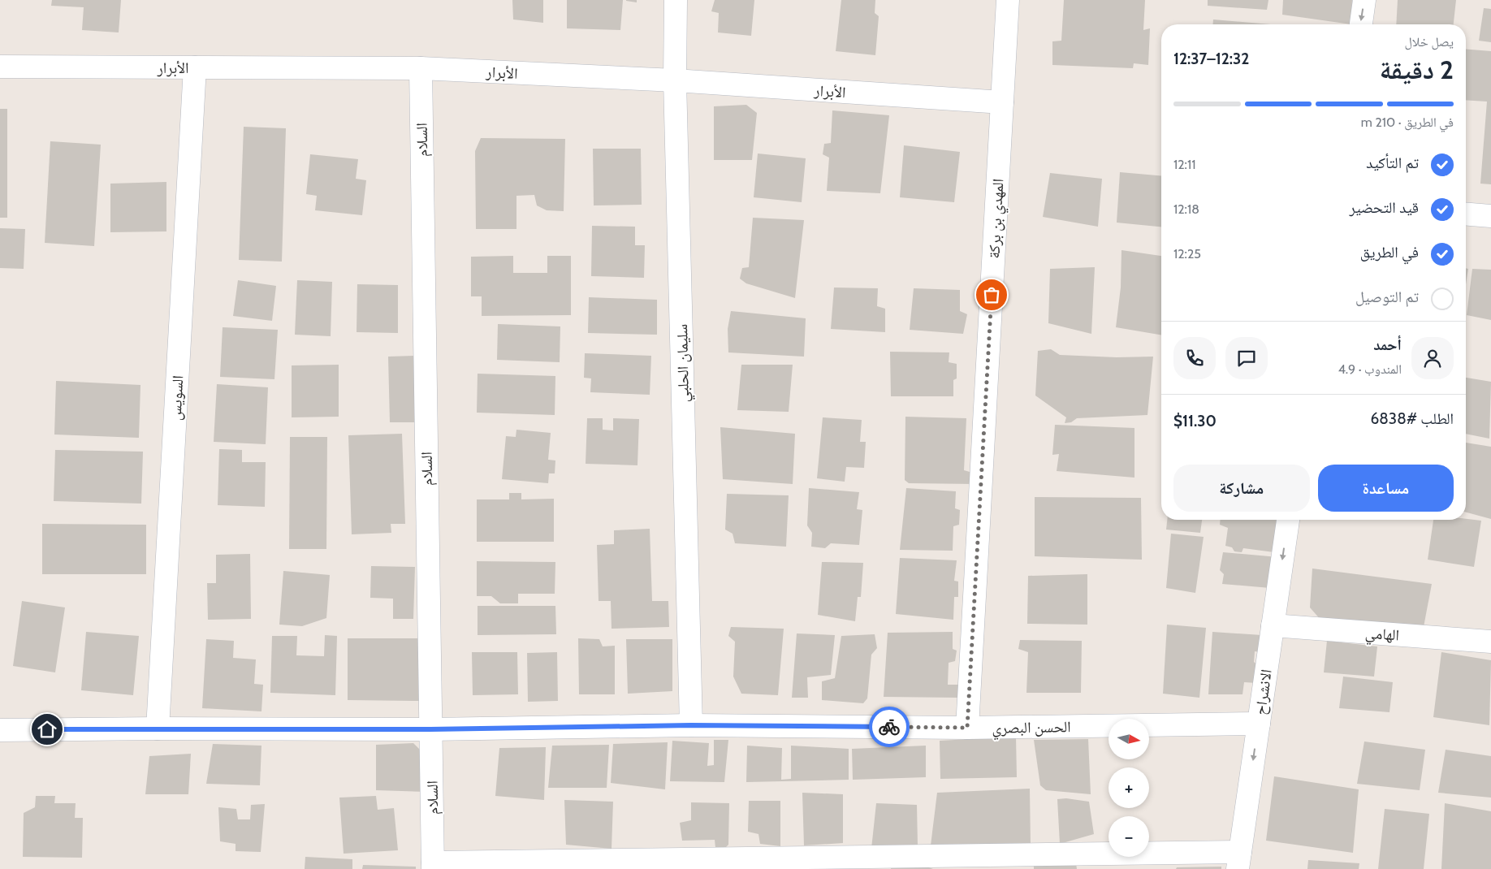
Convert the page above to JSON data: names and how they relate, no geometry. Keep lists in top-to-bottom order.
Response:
{
  "streets": {
    "street": [
      "الأبرار",
      "السلام",
      "المهدي بن بركة",
      "سليمان الحلبي",
      "السويس",
      "الهامي",
      "الانشراح",
      "الحسن البصري"
    ]
  },
  "crossings": [
    ["الأبرار", "السلام"],
    ["الأبرار", "المهدي بن بركة"],
    ["الأبرار", "سليمان الحلبي"],
    ["الأبرار", "السويس"],
    ["السلام", "الحسن البصري"],
    ["المهدي بن بركة", "الحسن البصري"],
    ["سليمان الحلبي", "الحسن البصري"],
    ["السويس", "الحسن البصري"],
    ["الهامي", "الانشراح"],
    ["الانشراح", "الحسن البصري"]
  ],
  "one_way": ["الانشراح"],
  "north": "right",
  "page": {
    "heading": ["2 دقيقة", "يصل خلال", "12:32–12:37"],
    "panel": [
      "أحمد",
      "المندوب · 4.9",
      "الطلب #6838",
      "$11.30"
    ],
    "bar": "في الطريق · 210 m",
    "list": [
      ["تم التأكيد", "12:11"],
      ["قيد التحضير", "12:18"],
      ["في الطريق", "12:25"],
      "تم التوصيل"
    ],
    "buttons": ["مساعدة", "مشاركة"],
    "map_buttons": ["+", "−"]
  }
}
